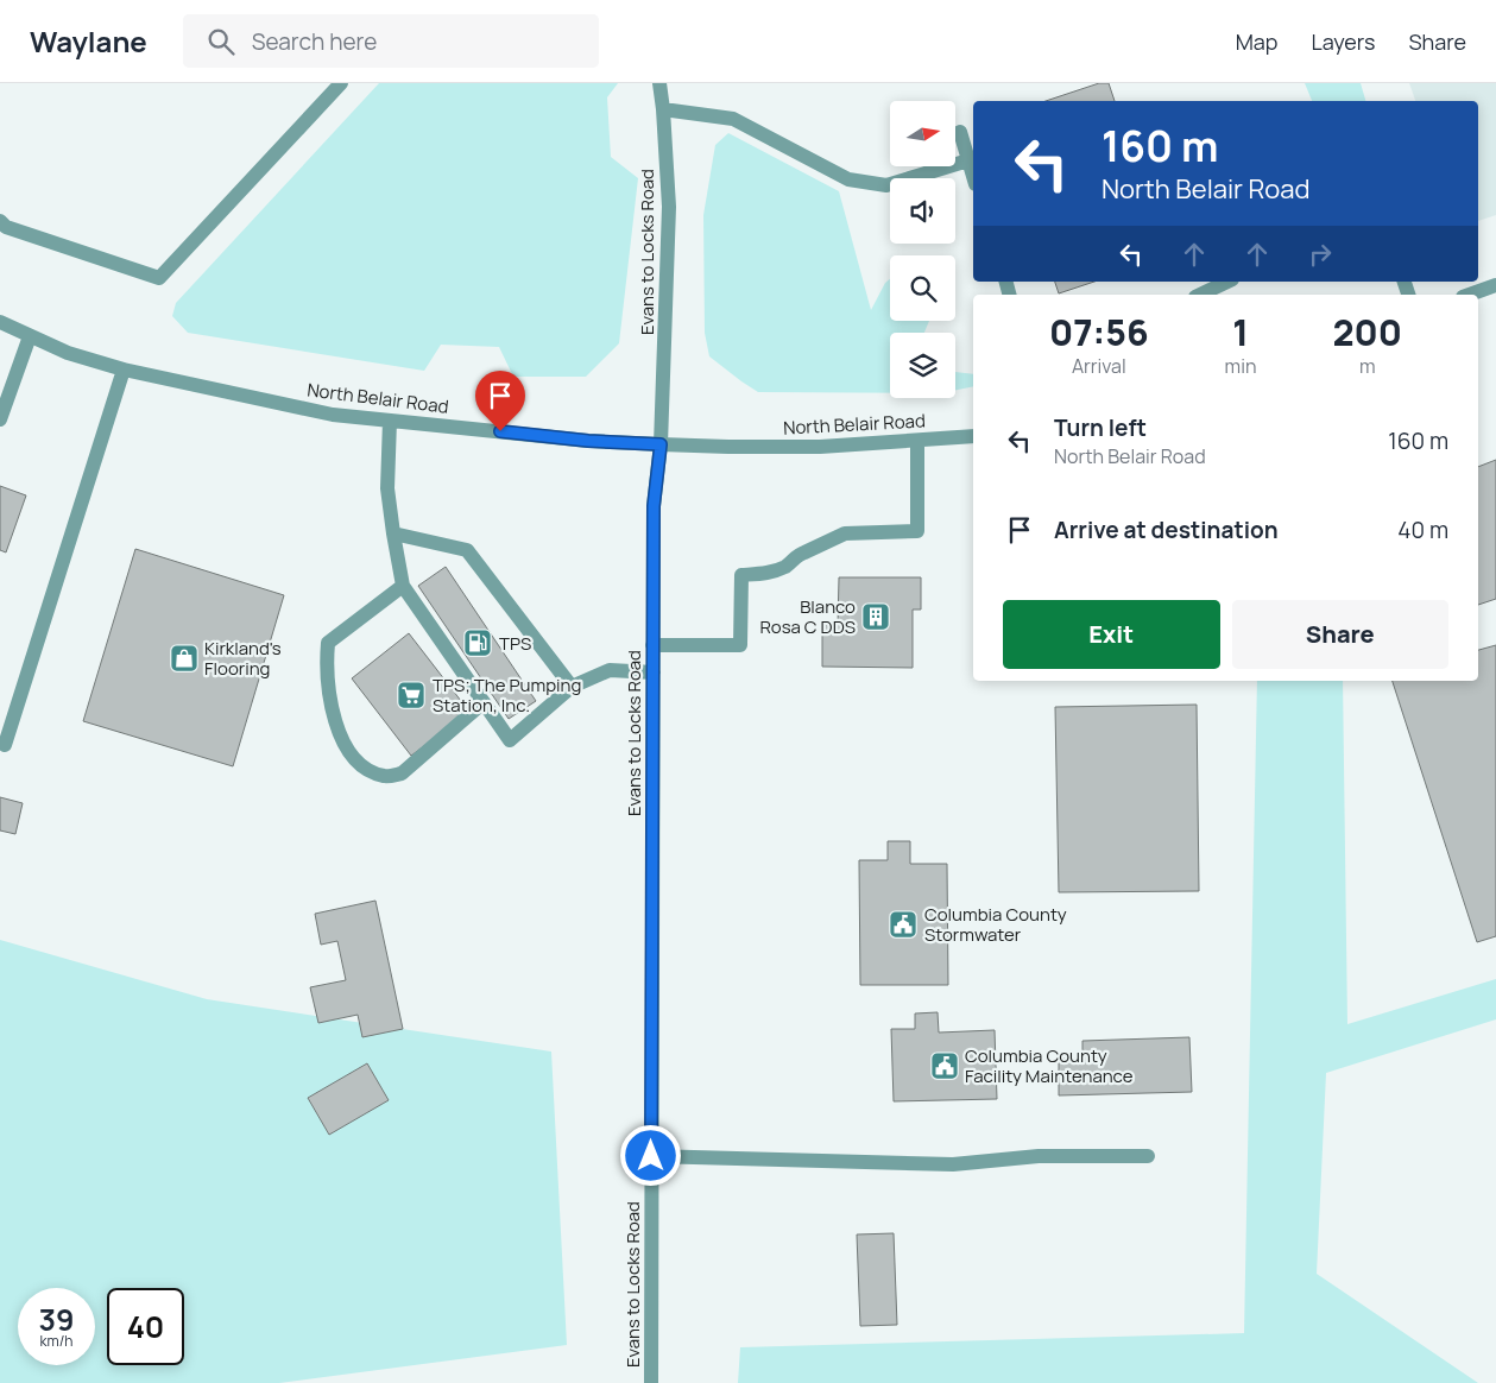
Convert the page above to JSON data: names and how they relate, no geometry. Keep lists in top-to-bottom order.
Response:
{
  "streets": {
    "street": ["Evans to Locks Road", "North Belair Road"]
  },
  "crossings": [
    ["Evans to Locks Road", "North Belair Road"]
  ],
  "places": {
    "building": ["Blanco Rosa C DDS"],
    "fuel station": ["TPS"],
    "shop": ["Kirkland's Flooring"],
    "supermarket": ["TPS; The Pumping Station, Inc."],
    "public building": ["Columbia County Stormwater", "Columbia County Facility Maintenance"]
  },
  "north": "right",
  "page": {
    "header": "Waylane",
    "search": "Search here",
    "nav": ["Map", "Layers", "Share"],
    "turn": ["160 m", "North Belair Road"],
    "eta": [
      "07:56",
      "Arrival",
      "1",
      "min",
      "200",
      "m"
    ],
    "list": [
      {
        "name": "Turn left",
        "note": "North Belair Road",
        "value": "160 m"
      },
      {
        "name": "Arrive at destination",
        "value": "40 m"
      }
    ],
    "buttons": ["Exit", "Share"],
    "speed": "39 km/h",
    "limit": "40"
  }
}
